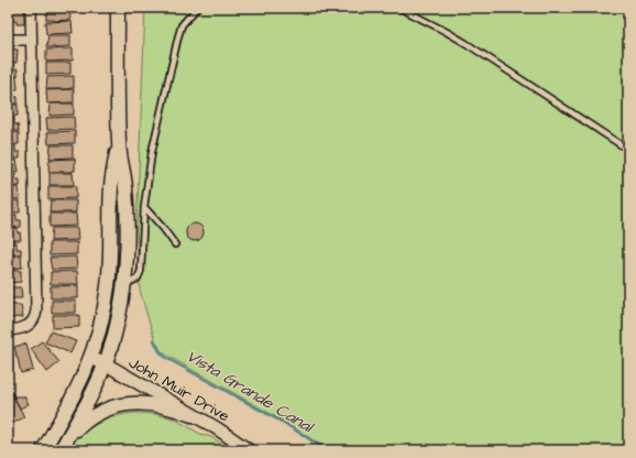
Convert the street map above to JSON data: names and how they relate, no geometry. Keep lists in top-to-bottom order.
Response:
{
  "streets": {
    "street": ["John Muir Drive"]
  },
  "water": ["Vista Grande Canal"]
}
